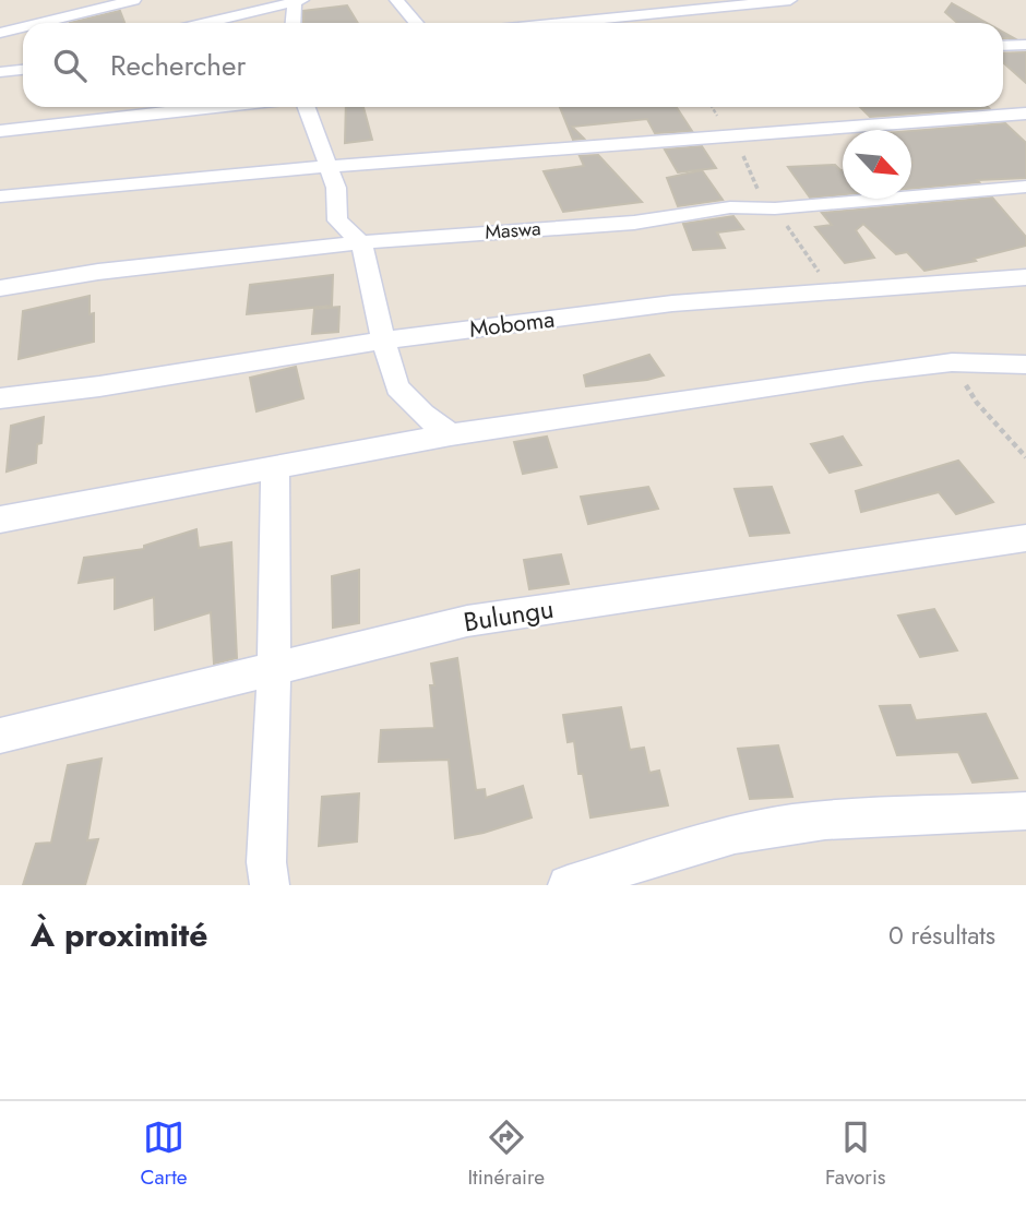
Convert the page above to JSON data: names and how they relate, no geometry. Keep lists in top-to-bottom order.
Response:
{
  "streets": {
    "street": ["Maswa", "Moboma", "Bulungu"]
  },
  "north": "bottom right",
  "page": {
    "search": "Rechercher",
    "heading": ["À proximité", "0 résultats"],
    "nav": ["Carte", "Itinéraire", "Favoris"]
  }
}
